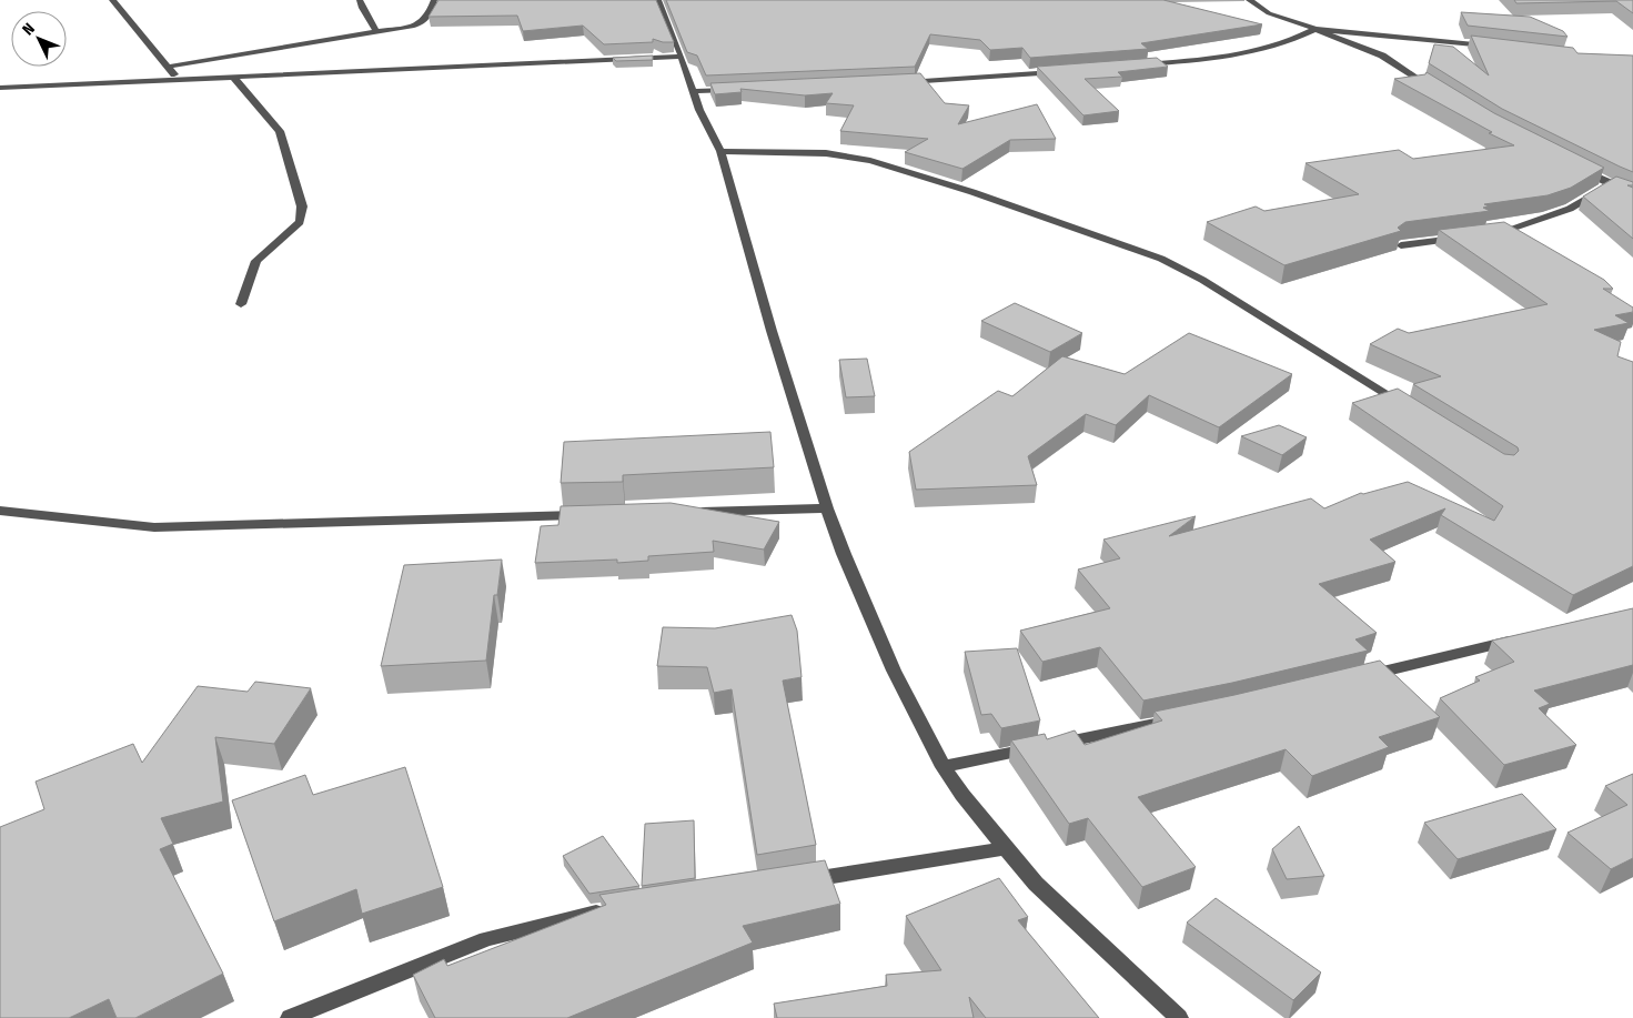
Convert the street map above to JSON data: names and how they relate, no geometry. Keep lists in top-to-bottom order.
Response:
{
  "north": "top left"
}
